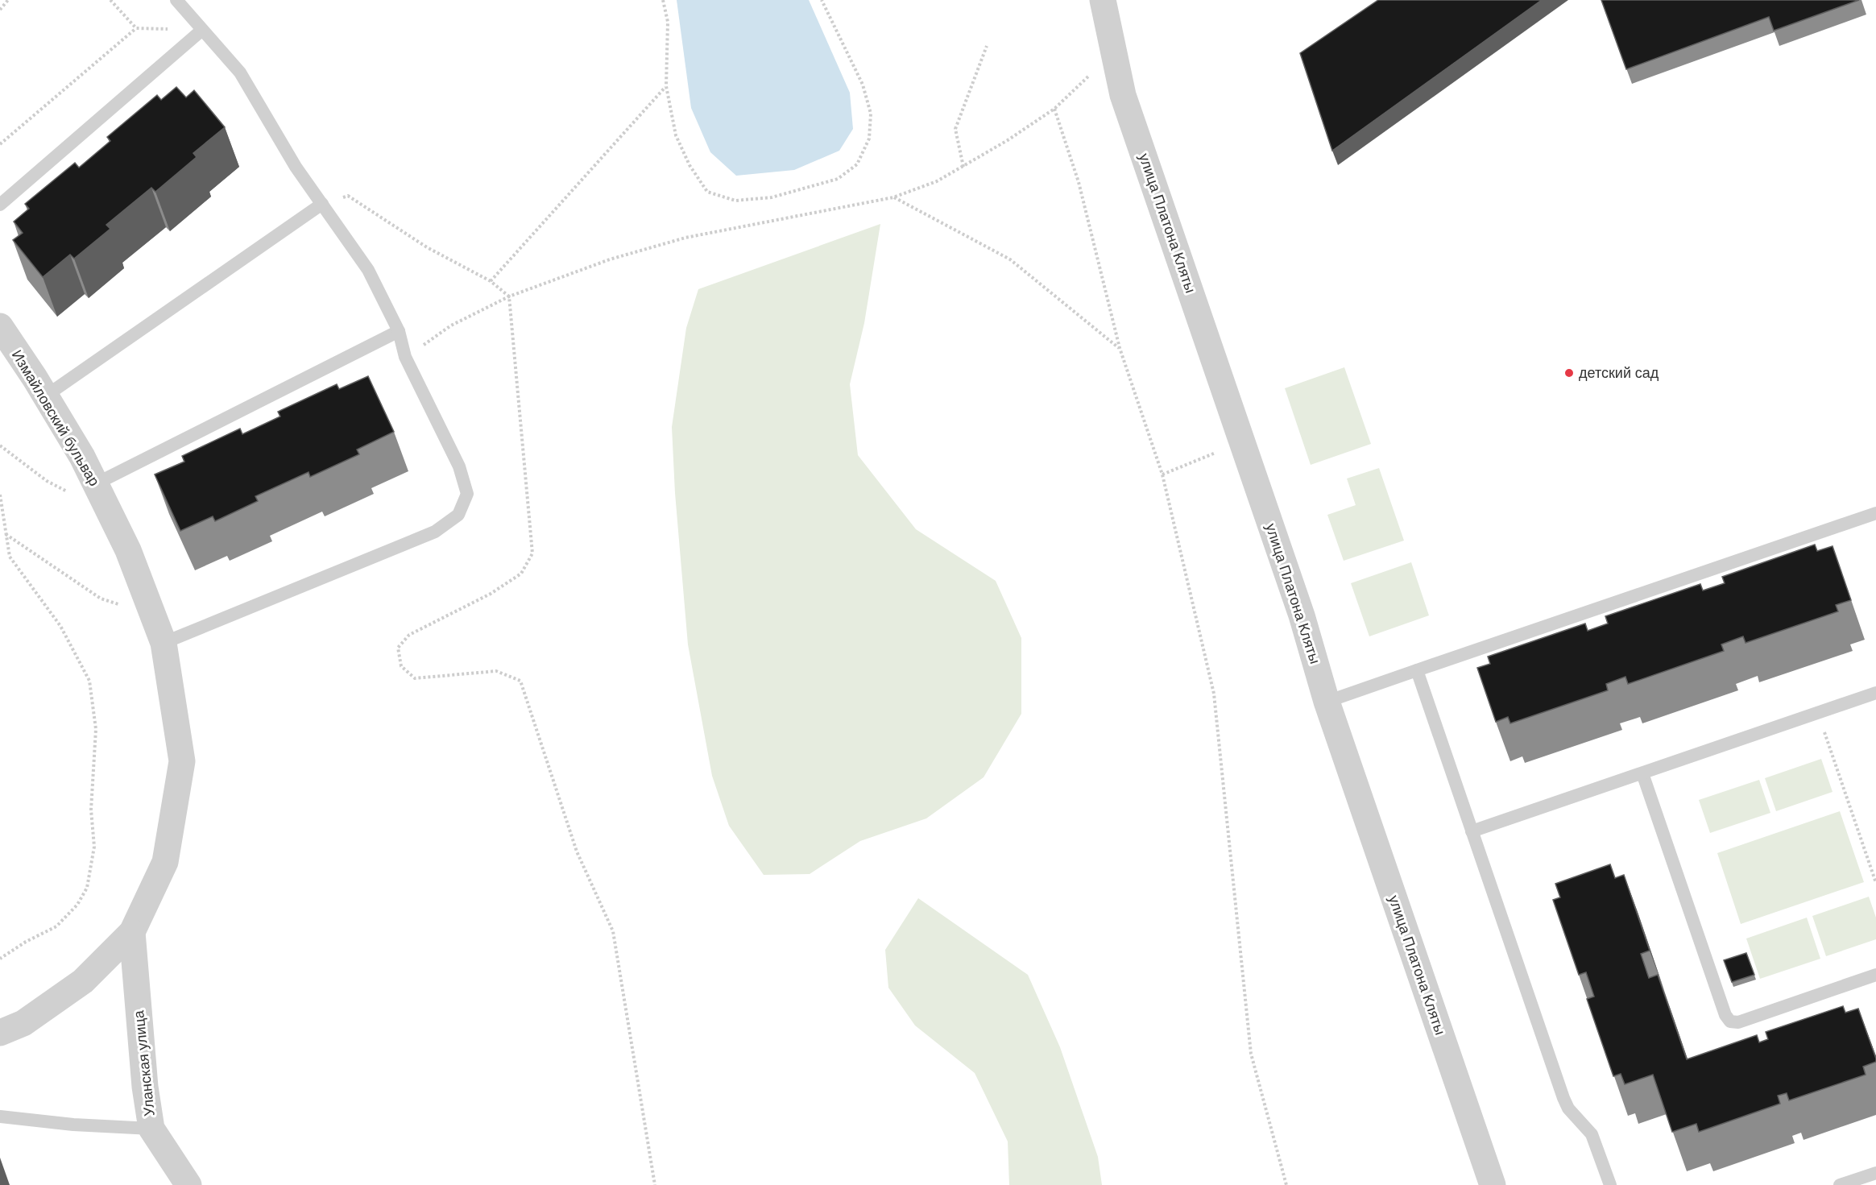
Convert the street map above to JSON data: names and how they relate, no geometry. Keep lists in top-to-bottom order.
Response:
{
  "streets": {
    "street": ["улица Платона Кляты", "Измайловский бульвар", "Уланская улица"]
  },
  "crossings": [
    ["Измайловский бульвар", "Уланская улица"]
  ],
  "places": ["детский сад"]
}
